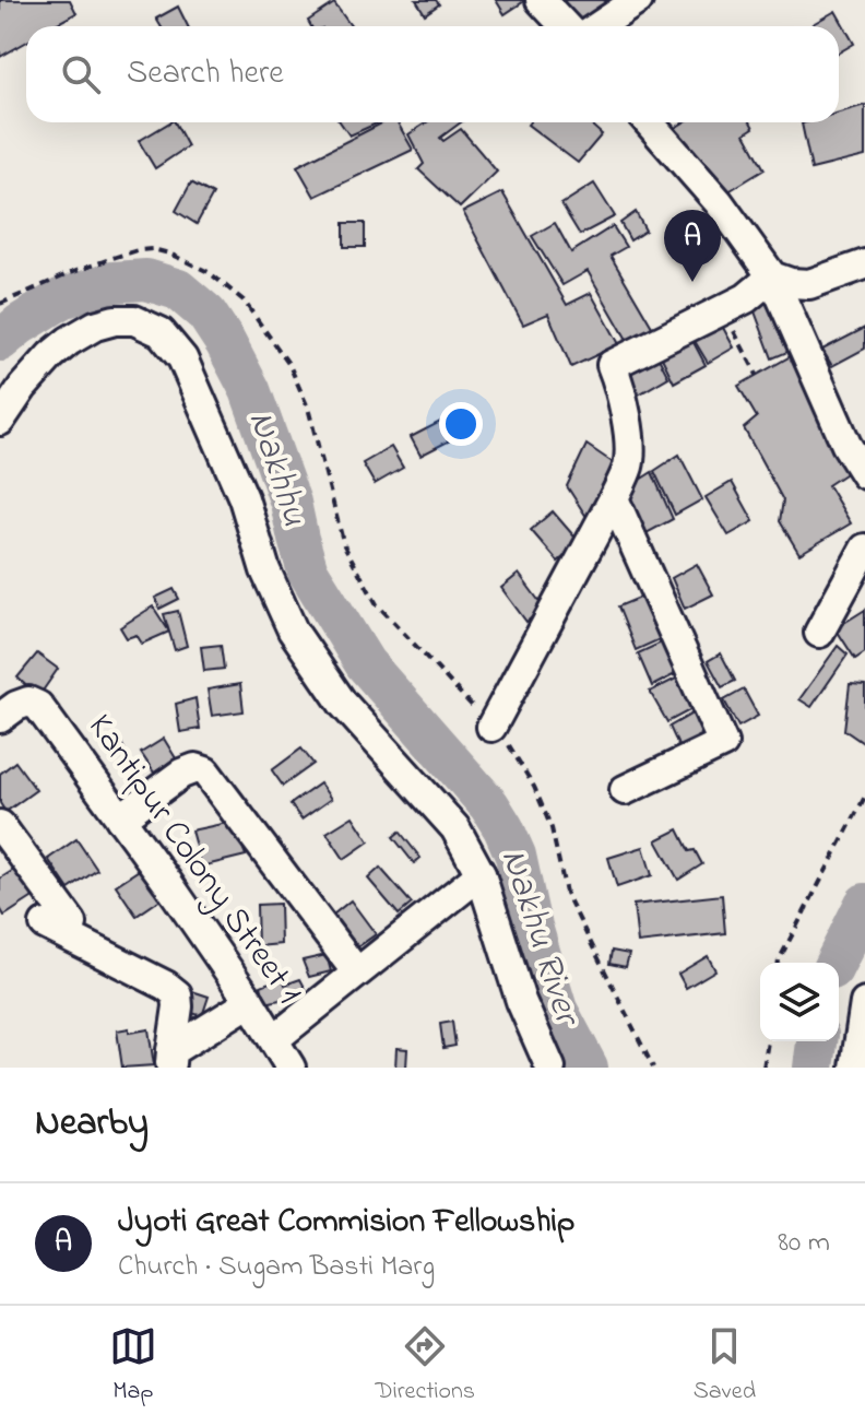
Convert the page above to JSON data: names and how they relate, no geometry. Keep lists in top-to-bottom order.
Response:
{
  "streets": {
    "street": ["Kantipur Colony Street 1"]
  },
  "water": ["Nakhhu", "Nakhu River"],
  "page": {
    "search": "Search here",
    "pins": "A",
    "heading": "Nearby",
    "list": [
      {
        "mark": "A",
        "name": "Jyoti Great Commision Fellowship",
        "note": "Church · Sugam Basti Marg",
        "value": "80 m"
      }
    ],
    "nav": ["Map", "Directions", "Saved"]
  }
}
